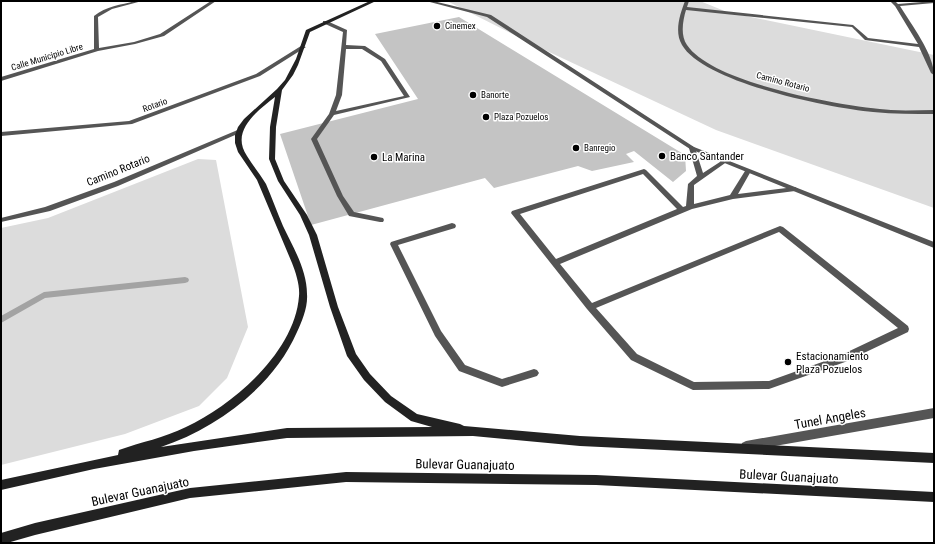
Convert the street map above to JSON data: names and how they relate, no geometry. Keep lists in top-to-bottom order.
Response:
{
  "streets": {
    "street": [
      "Calle Municipio Libre",
      "Camino Rotario",
      "Rotario",
      "Tunel Angeles",
      "Bulevar Guanajuato"
    ]
  },
  "crossings": [
    ["Tunel Angeles", "Bulevar Guanajuato"]
  ],
  "places": [
    "Cinemex",
    "Banorte",
    "Plaza Pozuelos",
    "Banregio",
    "Banco Santander",
    "La Marina",
    "Estacionamiento Plaza Pozuelos"
  ]
}
